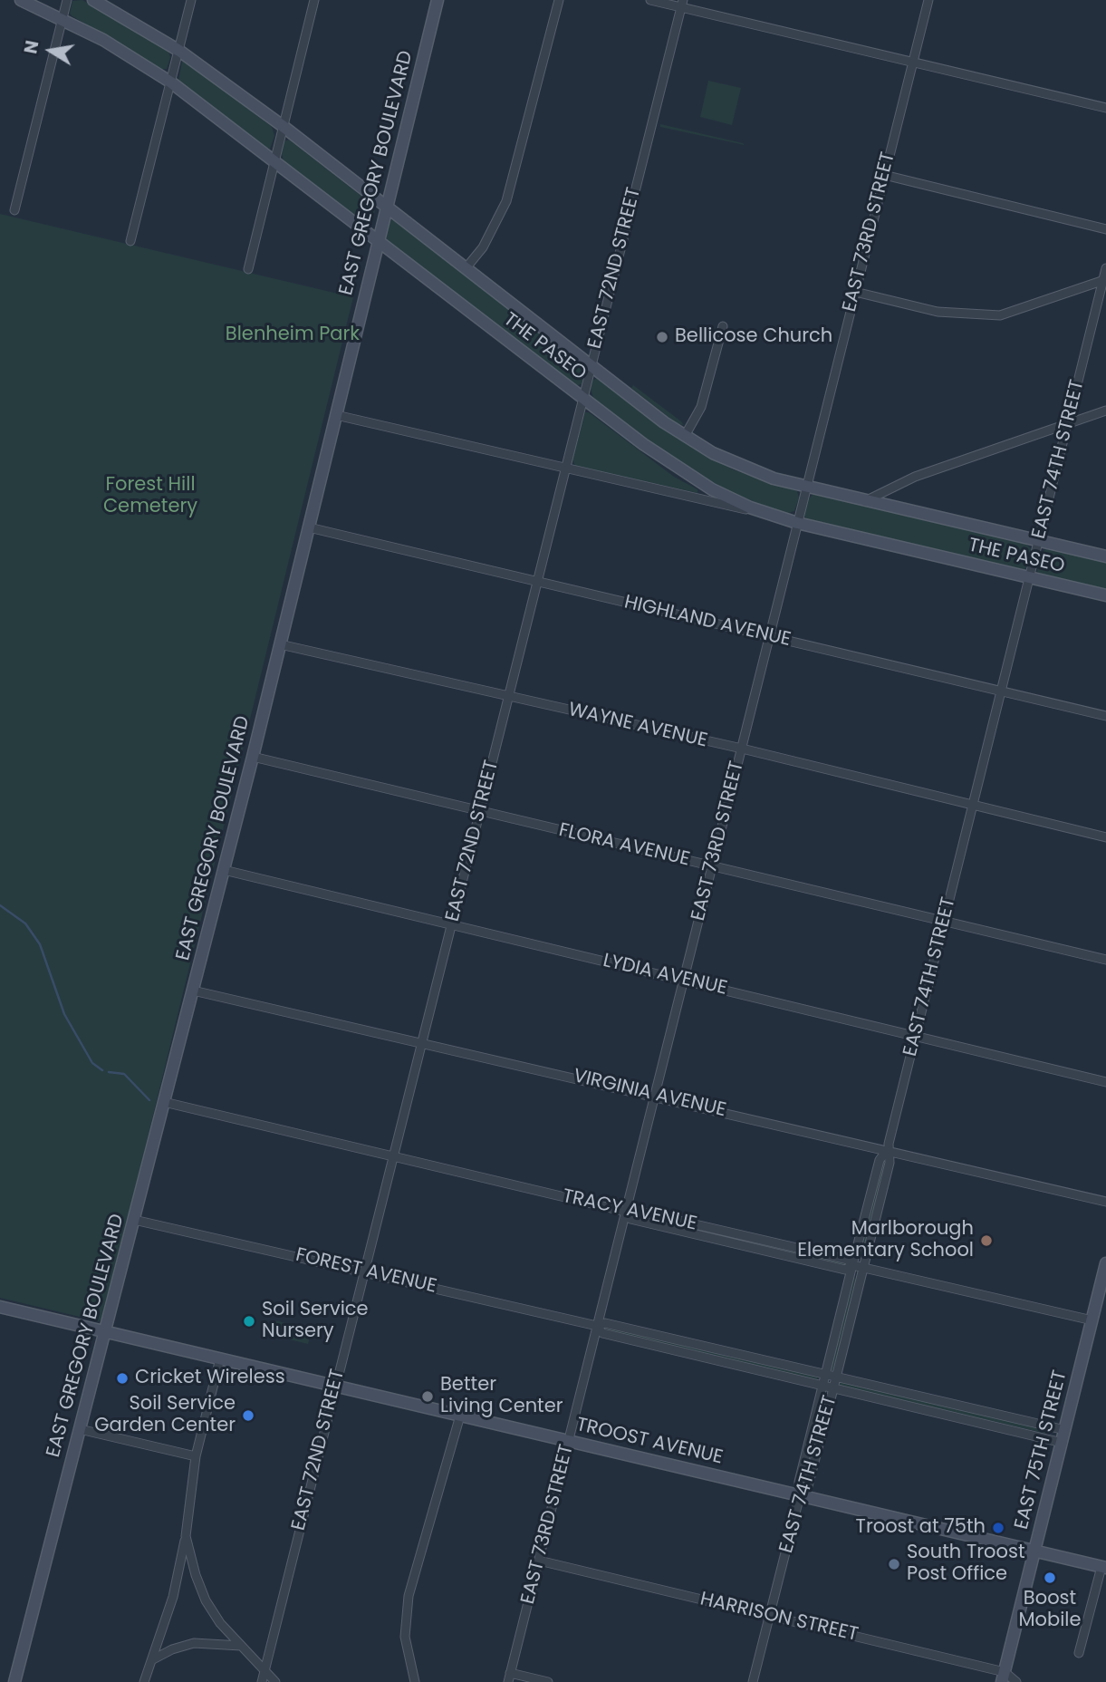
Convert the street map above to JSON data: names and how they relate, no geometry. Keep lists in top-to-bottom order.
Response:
{
  "streets": {
    "main road": [
      "EAST GREGORY BOULEVARD",
      "THE PASEO",
      "TROOST AVENUE",
      "EAST 75TH STREET"
    ],
    "street": [
      "EAST 73RD STREET",
      "EAST 72ND STREET",
      "EAST 74TH STREET",
      "HIGHLAND AVENUE",
      "WAYNE AVENUE",
      "FLORA AVENUE",
      "LYDIA AVENUE",
      "VIRGINIA AVENUE",
      "TRACY AVENUE",
      "FOREST AVENUE",
      "HARRISON STREET"
    ]
  },
  "crossings": [
    ["EAST GREGORY BOULEVARD", "THE PASEO"],
    ["EAST GREGORY BOULEVARD", "HIGHLAND AVENUE"],
    ["EAST GREGORY BOULEVARD", "WAYNE AVENUE"],
    ["EAST GREGORY BOULEVARD", "FLORA AVENUE"],
    ["EAST GREGORY BOULEVARD", "LYDIA AVENUE"],
    ["EAST GREGORY BOULEVARD", "VIRGINIA AVENUE"],
    ["EAST GREGORY BOULEVARD", "TRACY AVENUE"],
    ["EAST GREGORY BOULEVARD", "FOREST AVENUE"],
    ["EAST GREGORY BOULEVARD", "TROOST AVENUE"],
    ["EAST 73RD STREET", "THE PASEO"],
    ["EAST 73RD STREET", "HIGHLAND AVENUE"],
    ["EAST 73RD STREET", "WAYNE AVENUE"],
    ["EAST 73RD STREET", "FLORA AVENUE"],
    ["EAST 73RD STREET", "LYDIA AVENUE"],
    ["EAST 73RD STREET", "VIRGINIA AVENUE"],
    ["EAST 73RD STREET", "TRACY AVENUE"],
    ["EAST 73RD STREET", "FOREST AVENUE"],
    ["EAST 73RD STREET", "TROOST AVENUE"],
    ["EAST 73RD STREET", "HARRISON STREET"],
    ["EAST 72ND STREET", "THE PASEO"],
    ["EAST 72ND STREET", "HIGHLAND AVENUE"],
    ["EAST 72ND STREET", "WAYNE AVENUE"],
    ["EAST 72ND STREET", "FLORA AVENUE"],
    ["EAST 72ND STREET", "LYDIA AVENUE"],
    ["EAST 72ND STREET", "VIRGINIA AVENUE"],
    ["EAST 72ND STREET", "TRACY AVENUE"],
    ["EAST 72ND STREET", "FOREST AVENUE"],
    ["EAST 72ND STREET", "TROOST AVENUE"],
    ["THE PASEO", "EAST 74TH STREET"],
    ["EAST 74TH STREET", "HIGHLAND AVENUE"],
    ["EAST 74TH STREET", "WAYNE AVENUE"],
    ["EAST 74TH STREET", "FLORA AVENUE"],
    ["EAST 74TH STREET", "LYDIA AVENUE"],
    ["EAST 74TH STREET", "VIRGINIA AVENUE"],
    ["EAST 74TH STREET", "TRACY AVENUE"],
    ["EAST 74TH STREET", "TROOST AVENUE"],
    ["EAST 74TH STREET", "HARRISON STREET"],
    ["TRACY AVENUE", "EAST 75TH STREET"],
    ["TROOST AVENUE", "EAST 75TH STREET"],
    ["EAST 75TH STREET", "HARRISON STREET"]
  ],
  "parks": ["Blenheim Park", "Forest Hill Cemetery"],
  "places": [
    "Bellicose Church",
    "Marlborough Elementary School",
    "Soil Service Nursery",
    "Cricket Wireless",
    "Better Living Center",
    "Soil Service Garden Center",
    "Troost at 75th",
    "South Troost Post Office",
    "Boost Mobile"
  ],
  "north": "left"
}
